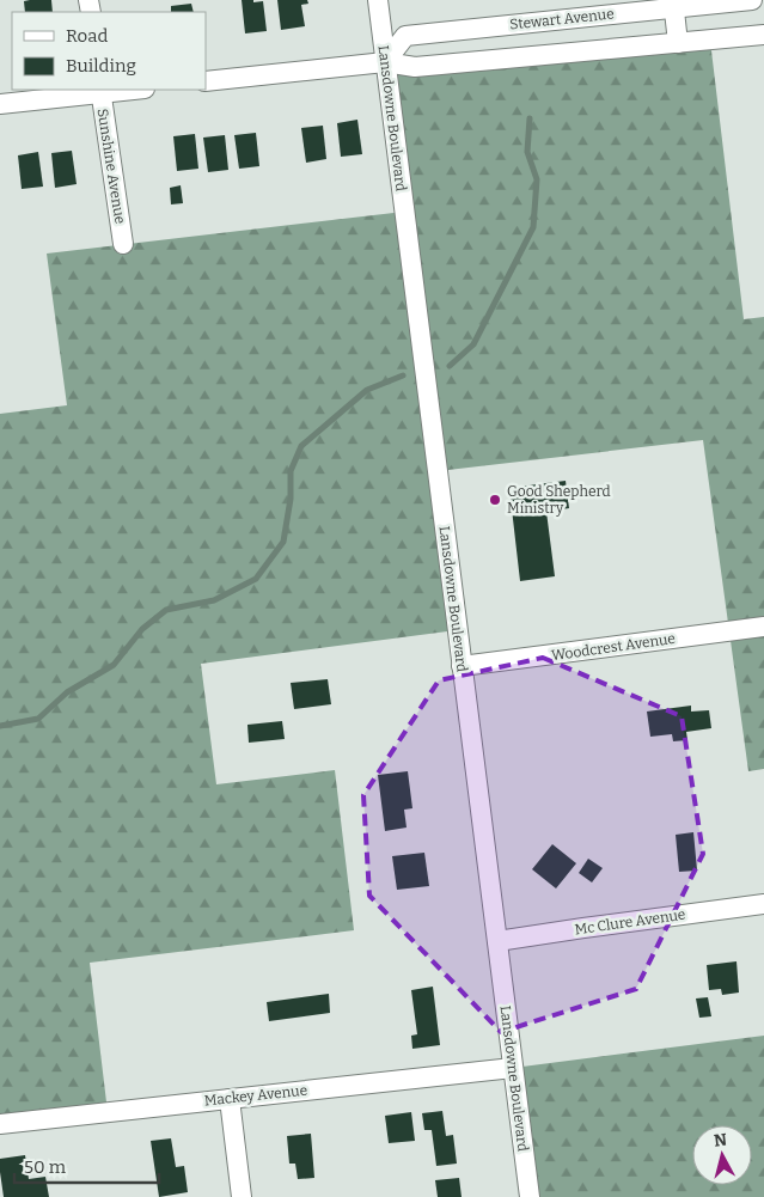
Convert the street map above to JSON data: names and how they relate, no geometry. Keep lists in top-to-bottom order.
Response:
{
  "streets": {
    "street": [
      "Stewart Avenue",
      "Lansdowne Boulevard",
      "Sunshine Avenue",
      "Woodcrest Avenue",
      "Mc Clure Avenue",
      "Mackey Avenue"
    ]
  },
  "crossings": [
    ["Stewart Avenue", "Lansdowne Boulevard"],
    ["Lansdowne Boulevard", "Woodcrest Avenue"],
    ["Lansdowne Boulevard", "Mc Clure Avenue"],
    ["Lansdowne Boulevard", "Mackey Avenue"]
  ],
  "places": ["Good Shepherd Ministry"],
  "legend": ["Road", "Building"],
  "scale_bar": "50 m",
  "north": "top"
}
